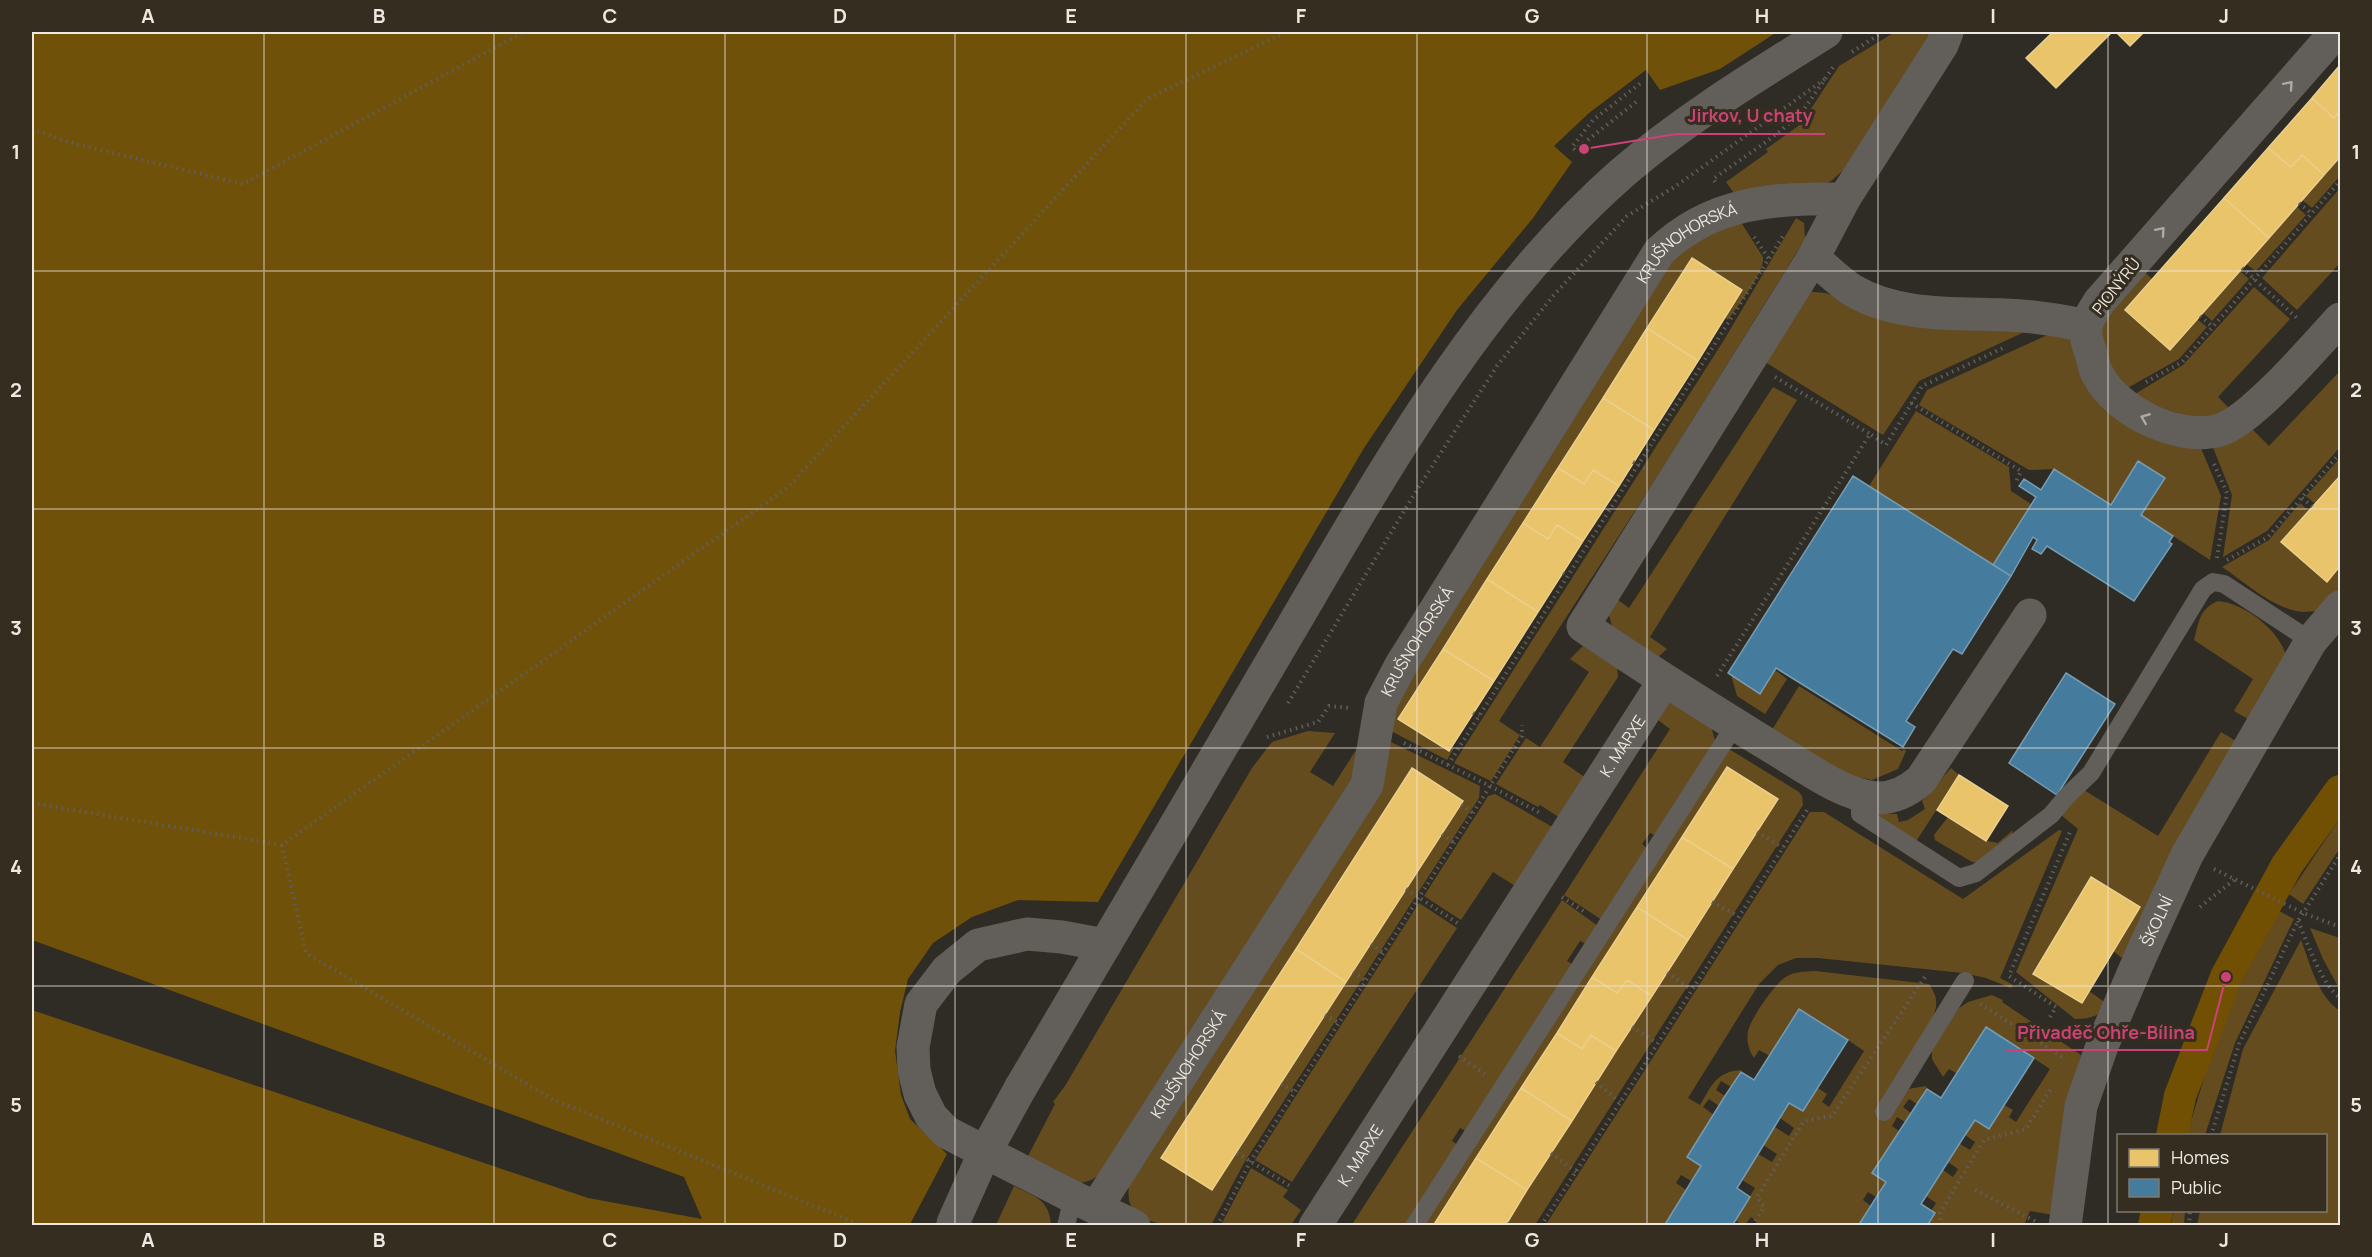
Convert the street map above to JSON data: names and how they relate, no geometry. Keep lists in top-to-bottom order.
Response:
{
  "streets": {
    "street": [
      "KRUŠNOHORSKÁ",
      "PIONÝRŮ",
      "K. MARXE",
      "ŠKOLNÍ"
    ]
  },
  "places": ["Jirkov, U chaty", "Přivaděč Ohře-Bílina"],
  "legend": ["Homes", "Public"],
  "grid": {
    "columns": [
      "A",
      "B",
      "C",
      "D",
      "E",
      "F",
      "G",
      "H",
      "I",
      "J"
    ],
    "rows": [
      "1",
      "2",
      "3",
      "4",
      "5"
    ]
  }
}
